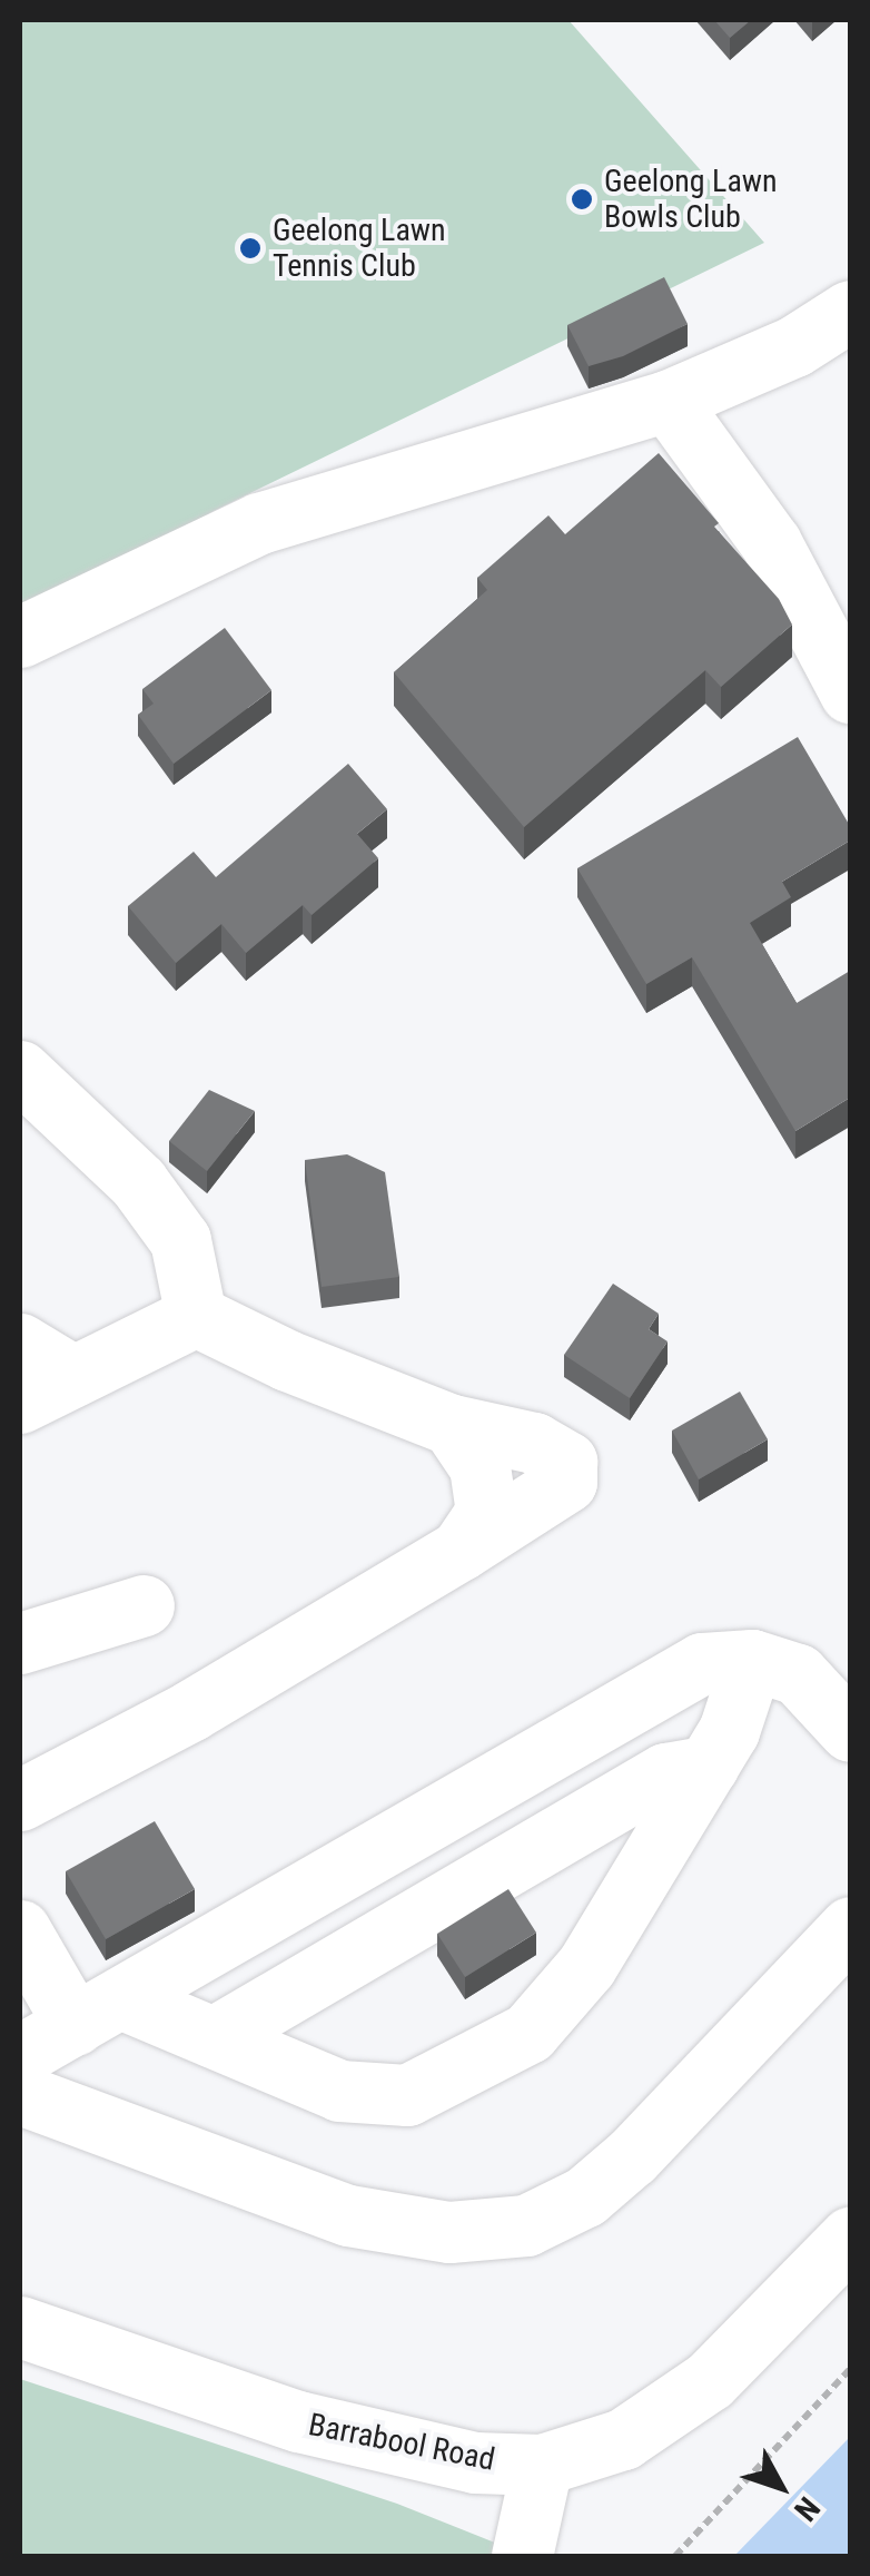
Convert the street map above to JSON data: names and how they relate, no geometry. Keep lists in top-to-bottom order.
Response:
{
  "streets": {
    "street": ["Barrabool Road"]
  },
  "places": ["Geelong Lawn Bowls Club", "Geelong Lawn Tennis Club"],
  "north": "bottom right"
}
